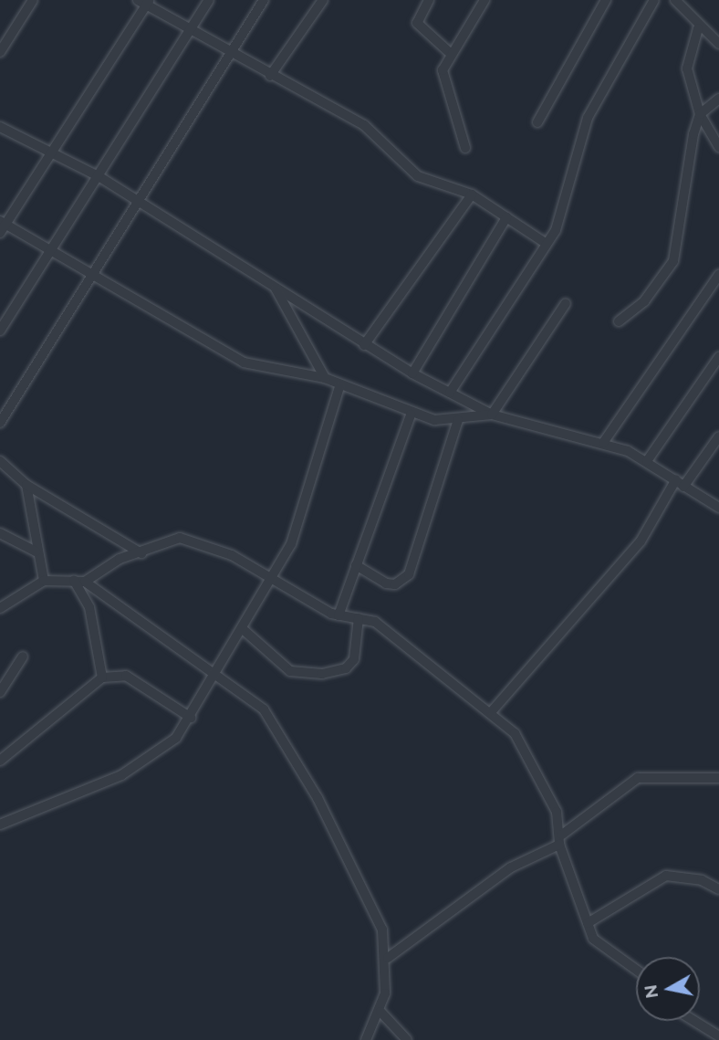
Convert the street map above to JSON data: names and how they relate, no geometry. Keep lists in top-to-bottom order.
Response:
{
  "north": "left"
}
